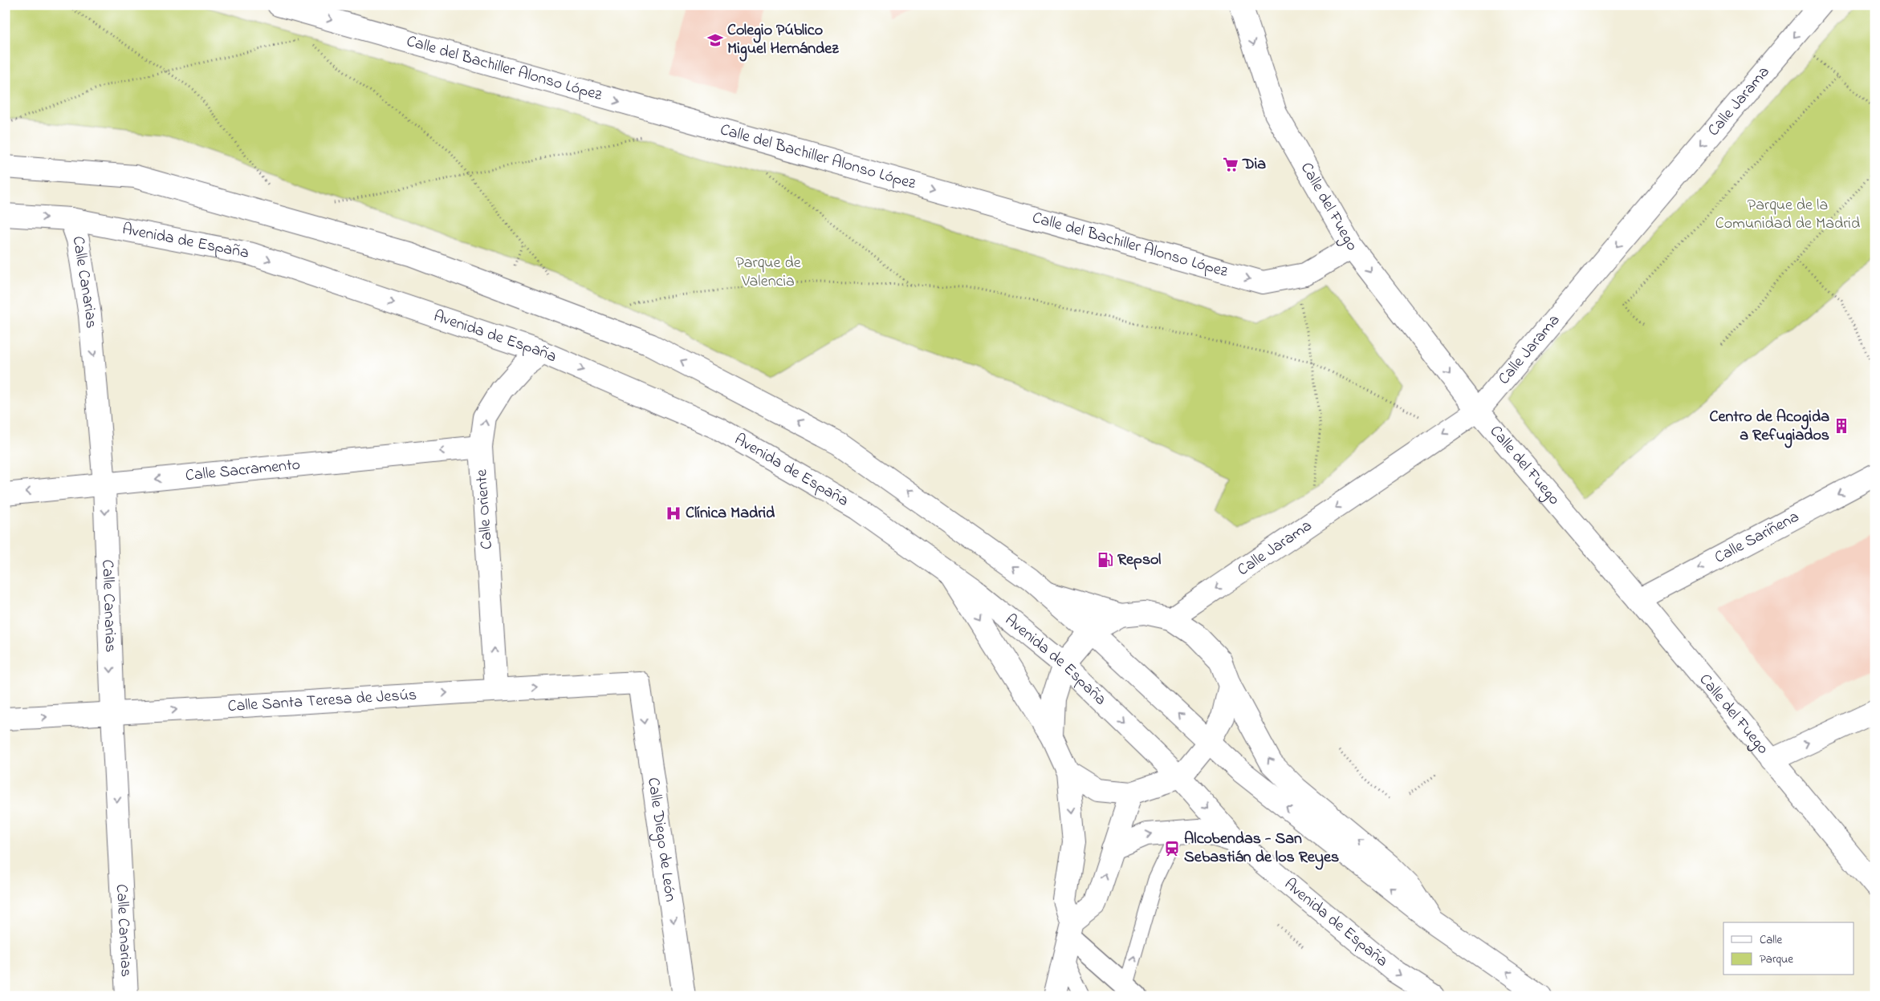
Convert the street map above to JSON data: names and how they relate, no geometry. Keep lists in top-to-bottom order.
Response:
{
  "streets": {
    "street": [
      "Calle del Bachiller Alonso López",
      "Calle Jarama",
      "Calle del Fuego",
      "Avenida de España",
      "Calle Canarias",
      "Calle Sacramento",
      "Calle Oriente",
      "Calle Sariñena",
      "Calle Santa Teresa de Jesús",
      "Calle Diego de León"
    ]
  },
  "crossings": [
    ["Calle del Bachiller Alonso López", "Calle del Fuego"],
    ["Calle Jarama", "Calle del Fuego"],
    ["Calle del Fuego", "Calle Sariñena"],
    ["Avenida de España", "Calle Canarias"],
    ["Avenida de España", "Calle Oriente"],
    ["Calle Canarias", "Calle Sacramento"],
    ["Calle Canarias", "Calle Santa Teresa de Jesús"],
    ["Calle Sacramento", "Calle Oriente"],
    ["Calle Oriente", "Calle Santa Teresa de Jesús"],
    ["Calle Santa Teresa de Jesús", "Calle Diego de León"]
  ],
  "one_way": [
    "Calle del Bachiller Alonso López",
    "Calle Jarama",
    "Calle del Fuego",
    "Calle Canarias",
    "Calle Sacramento",
    "Calle Oriente",
    "Calle Sariñena",
    "Calle Santa Teresa de Jesús",
    "Calle Diego de León"
  ],
  "parks": ["Parque de la Comunidad de Madrid", "Parque de Valencia"],
  "places": {
    "school or university": ["Colegio Público Miguel Hernández"],
    "supermarket": ["Dia"],
    "building": ["Centro de Acogida a Refugiados"],
    "hospital": ["Clínica Madrid"],
    "fuel station": ["Repsol"],
    "station": ["Alcobendas - San Sebastián de los Reyes"]
  },
  "legend": ["Calle", "Parque"]
}
